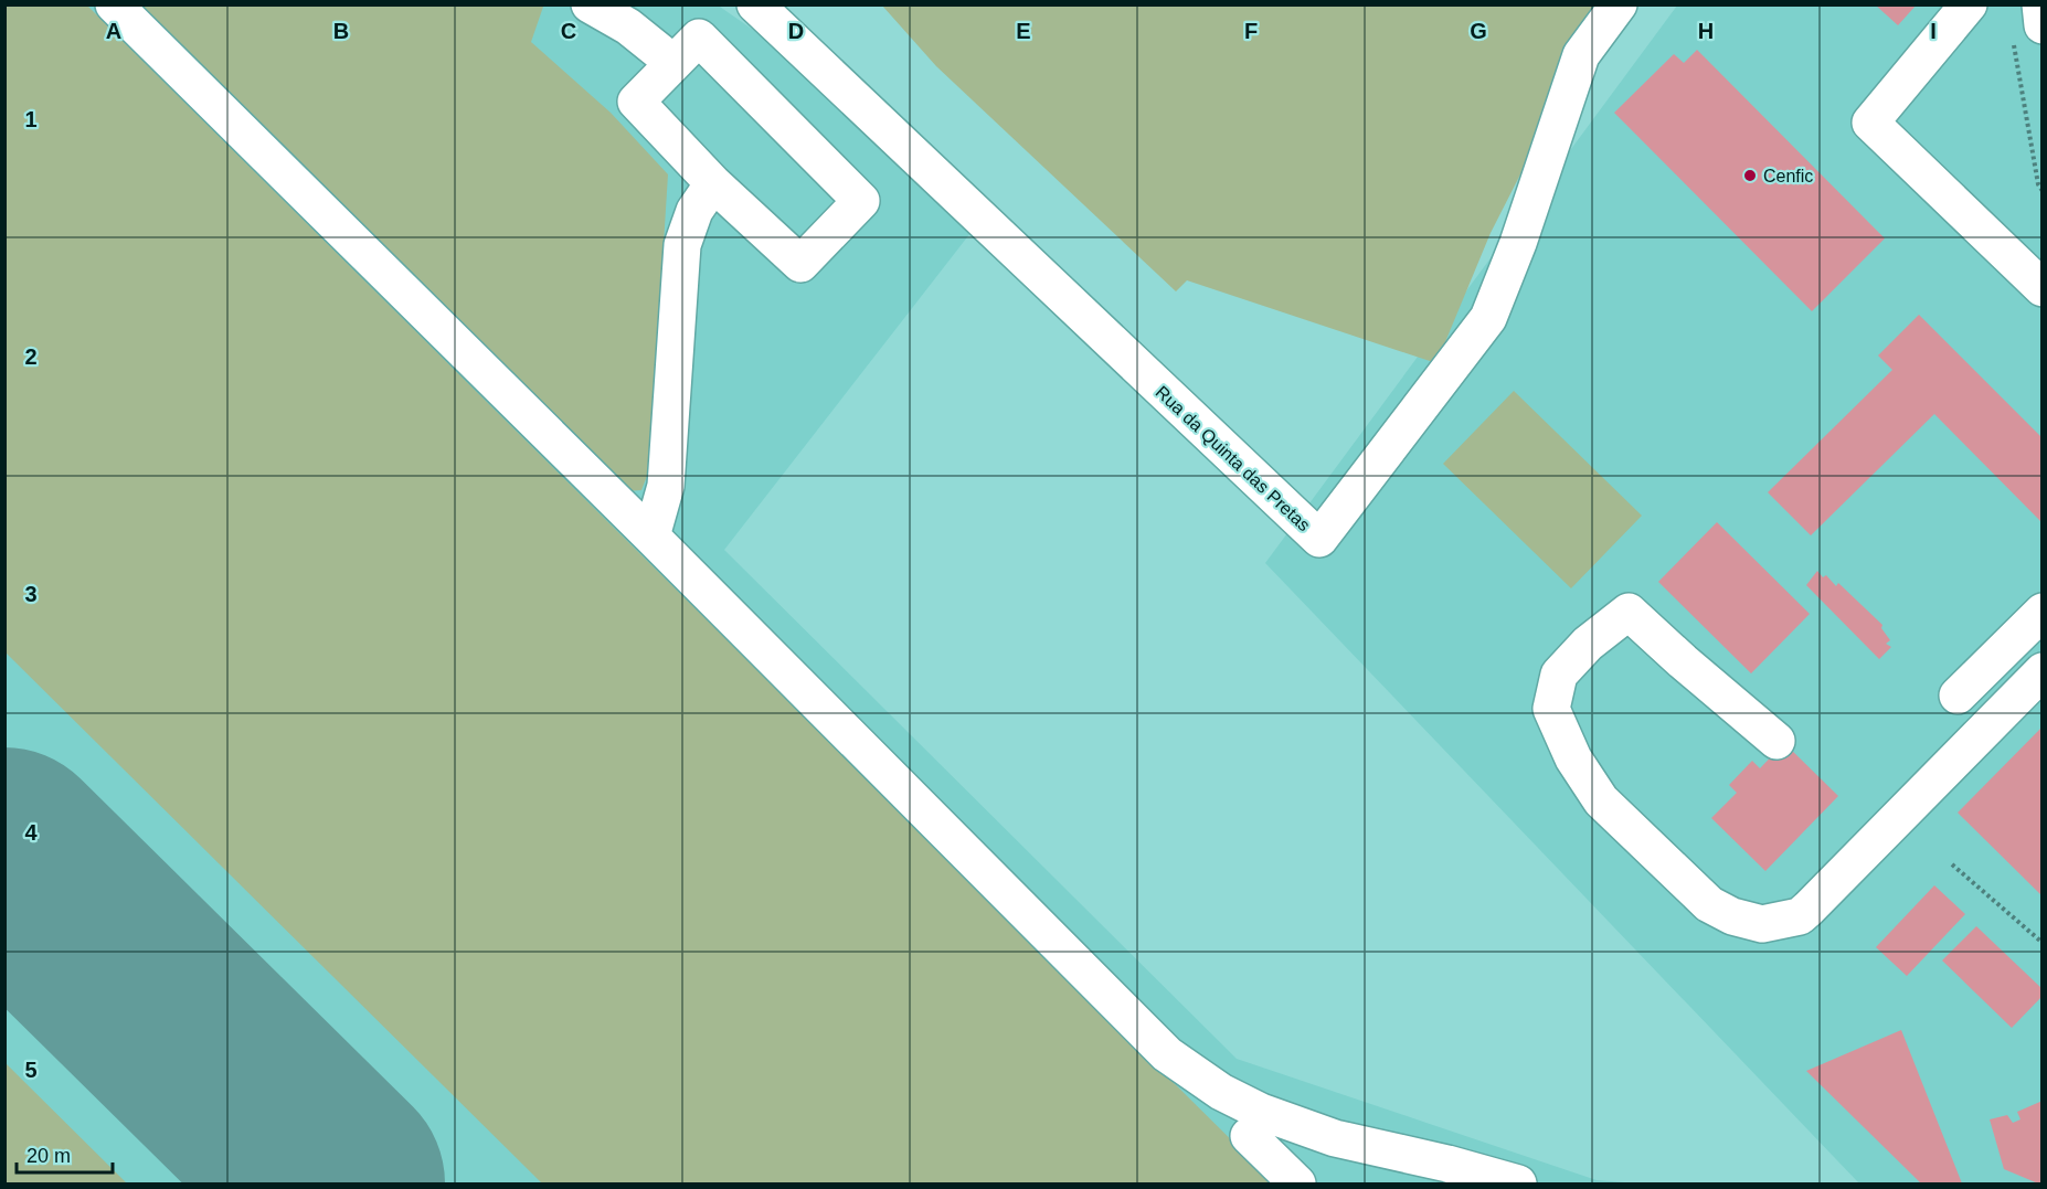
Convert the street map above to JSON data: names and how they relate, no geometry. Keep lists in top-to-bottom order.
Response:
{
  "streets": {
    "street": ["Rua da Quinta das Pretas"]
  },
  "places": ["Cenfic"],
  "scale_bar": "20 m",
  "grid": {
    "columns": [
      "A",
      "B",
      "C",
      "D",
      "E",
      "F",
      "G",
      "H",
      "I"
    ],
    "rows": [
      "1",
      "2",
      "3",
      "4",
      "5"
    ]
  }
}
